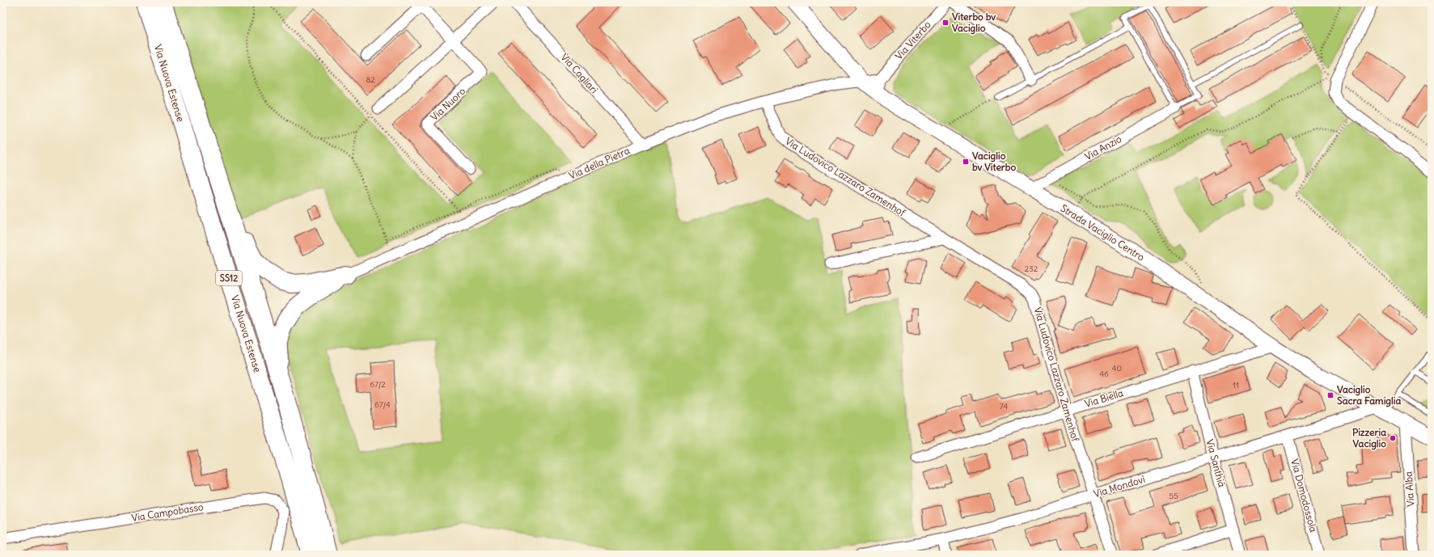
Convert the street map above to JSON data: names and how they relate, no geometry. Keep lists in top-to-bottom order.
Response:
{
  "streets": {
    "highway": ["Via Nuova Estense", "SS12"],
    "street": [
      "Via Viterbo",
      "Via Cagliari",
      "Via Nuoro",
      "Via Anzio",
      "Via della Pietra",
      "Via Ludovico Lazzaro Zamenhof",
      "Strada Vaciglio Centro",
      "Via Biella",
      "Via Santhià",
      "Via Mondovì",
      "Via Alba",
      "Via Domodossola",
      "Via Campobasso"
    ]
  },
  "crossings": [
    ["Via Cagliari", "Via della Pietra"],
    ["Via Anzio", "Strada Vaciglio Centro"],
    ["Via della Pietra", "Via Ludovico Lazzaro Zamenhof"],
    ["Via della Pietra", "Strada Vaciglio Centro"],
    ["Via Ludovico Lazzaro Zamenhof", "Via Biella"],
    ["Via Ludovico Lazzaro Zamenhof", "Via Mondovì"],
    ["Strada Vaciglio Centro", "Via Biella"],
    ["Strada Vaciglio Centro", "Via Mondovì"],
    ["Strada Vaciglio Centro", "Via Alba"],
    ["Via Biella", "Via Santhià"],
    ["Via Santhià", "Via Mondovì"],
    ["Via Mondovì", "Via Domodossola"]
  ],
  "places": {
    "transit": ["Viterbo bv Vaciglio", "Vaciglio bv Viterbo", "Vaciglio Sacra Famiglia"],
    "other": ["Pizzeria Vaciglio"]
  },
  "house_numbers": [
    "82",
    "232",
    "40",
    "46",
    "67/2",
    "11",
    "67/4",
    "74",
    "55"
  ]
}
